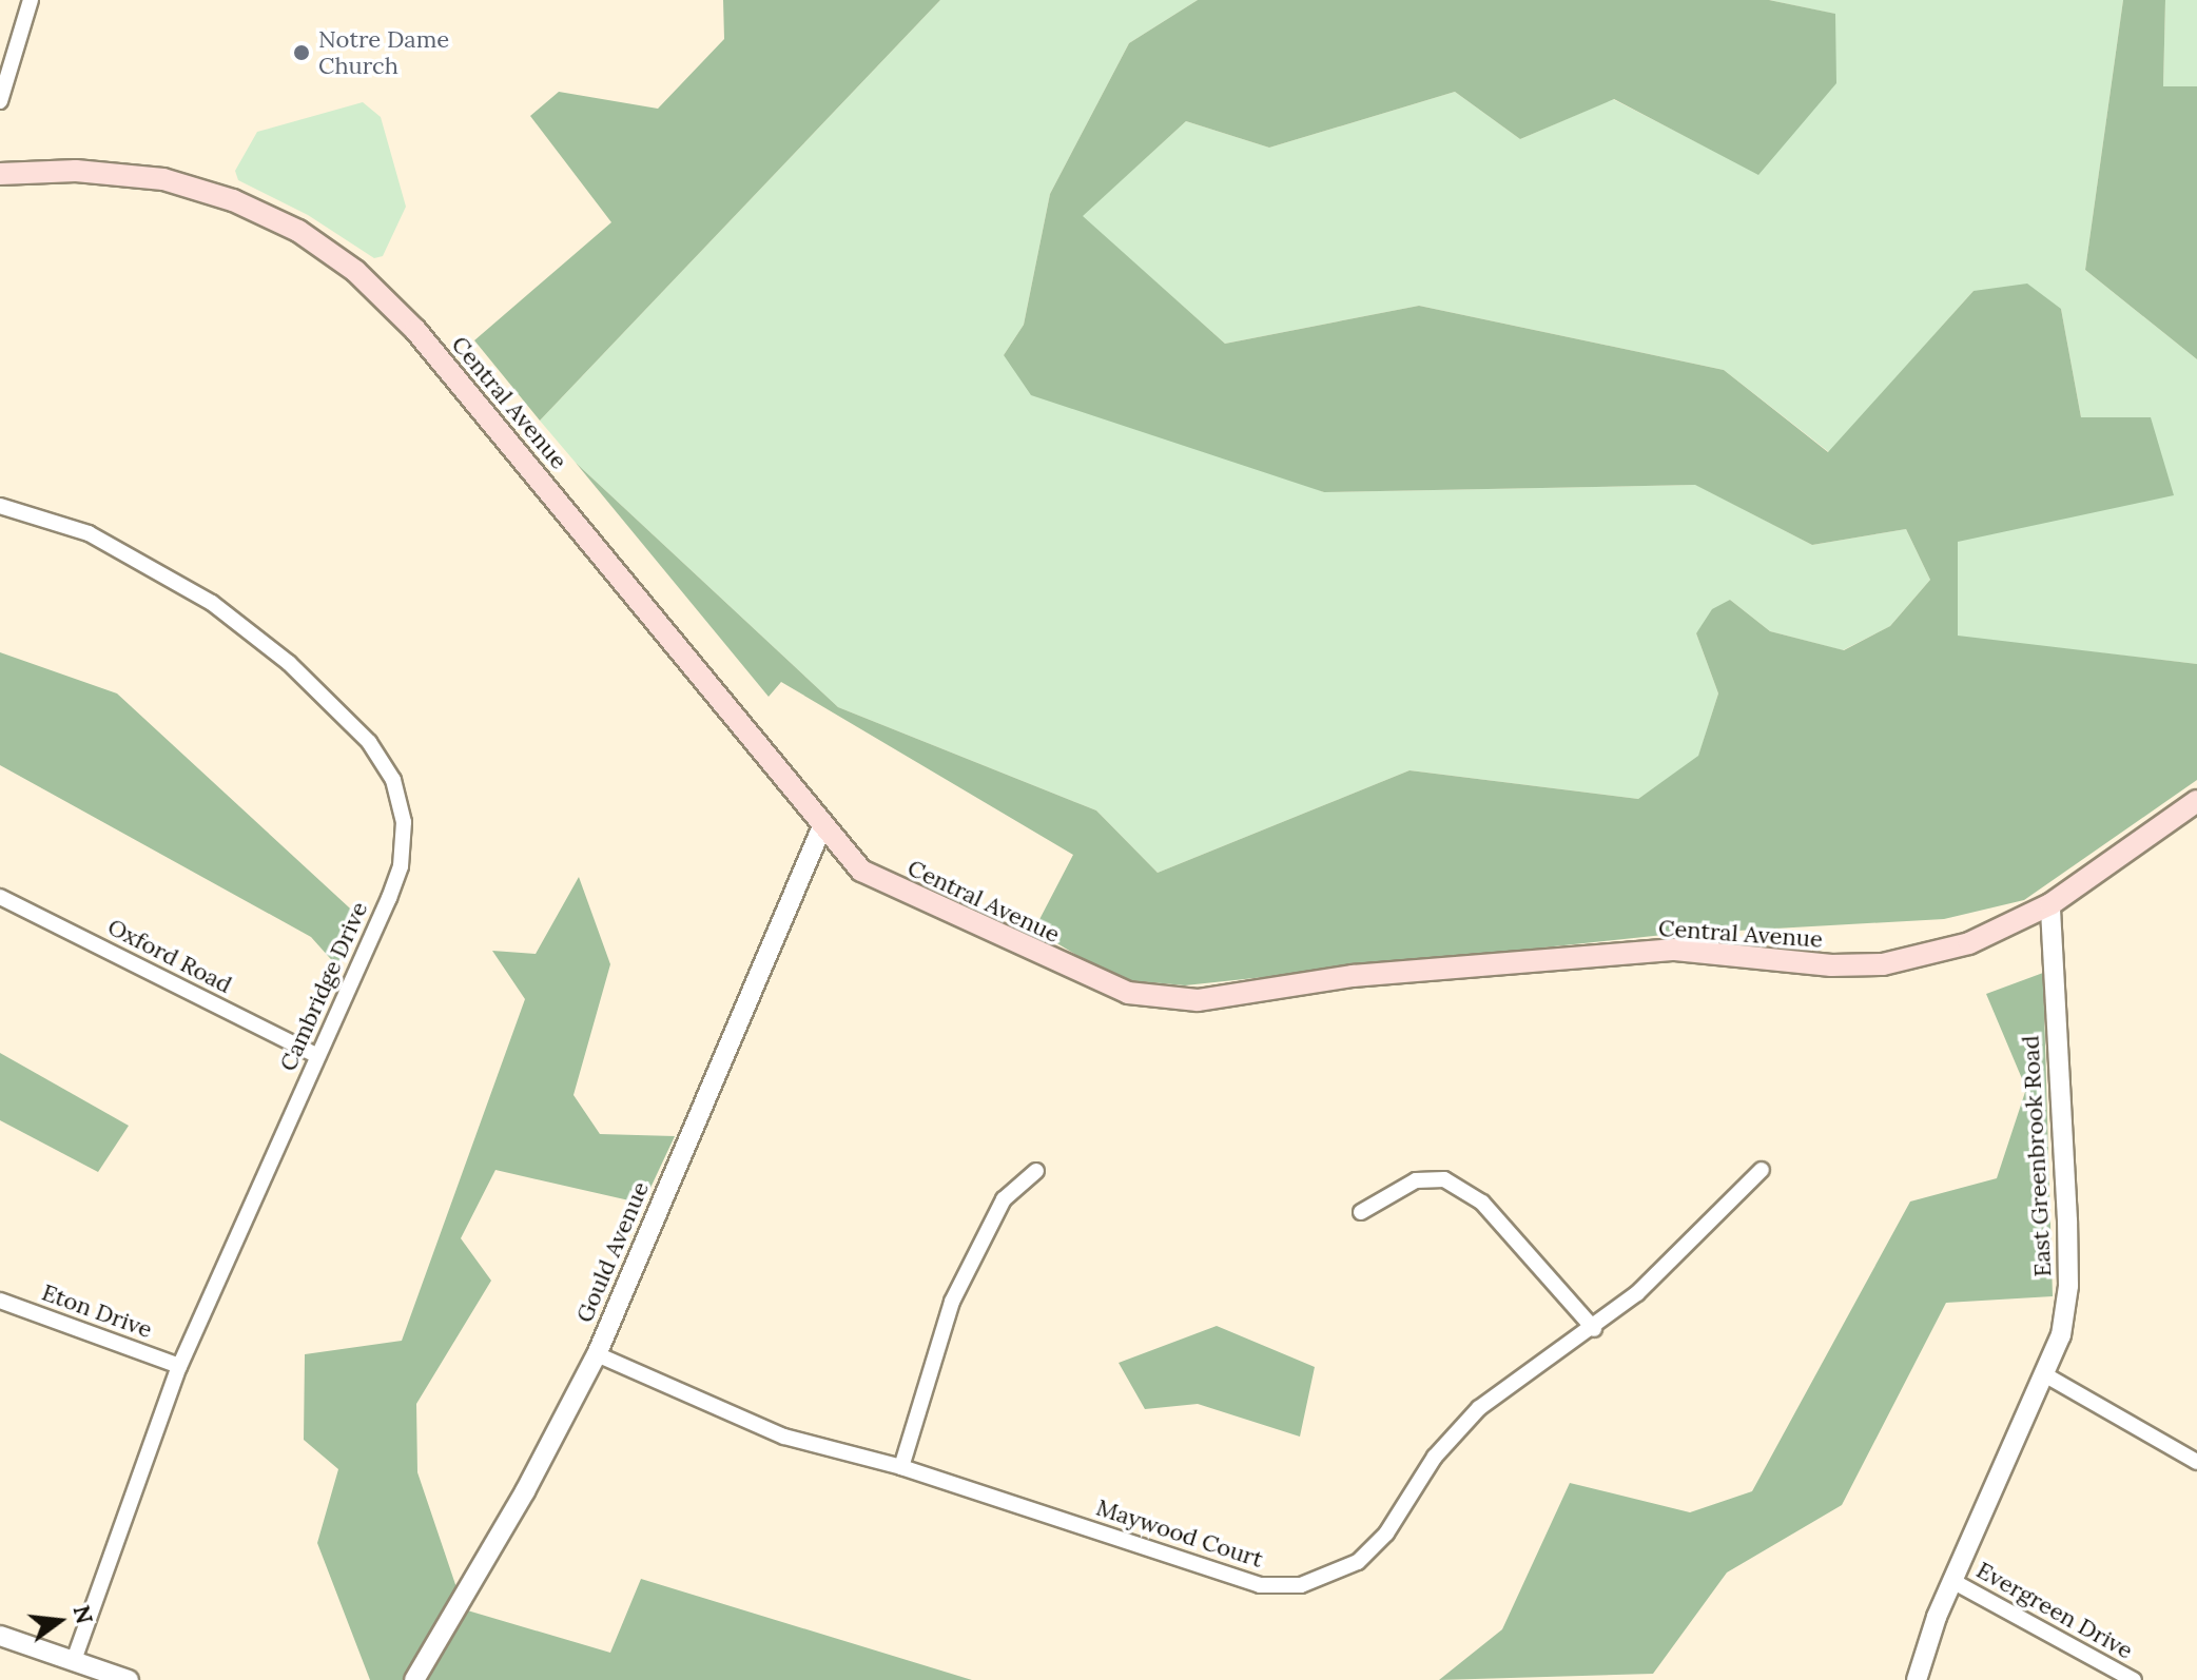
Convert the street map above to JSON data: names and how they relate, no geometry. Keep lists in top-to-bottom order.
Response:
{
  "streets": {
    "main road": ["Central Avenue"],
    "street": [
      "Oxford Road",
      "Cambridge Drive",
      "East Greenbrook Road",
      "Gould Avenue",
      "Eton Drive",
      "Maywood Court",
      "Evergreen Drive"
    ]
  },
  "crossings": [
    ["Central Avenue", "East Greenbrook Road"],
    ["Central Avenue", "Gould Avenue"],
    ["Oxford Road", "Cambridge Drive"],
    ["Cambridge Drive", "Eton Drive"],
    ["East Greenbrook Road", "Evergreen Drive"],
    ["Gould Avenue", "Maywood Court"]
  ],
  "places": ["Notre Dame Church"],
  "north": "right"
}
